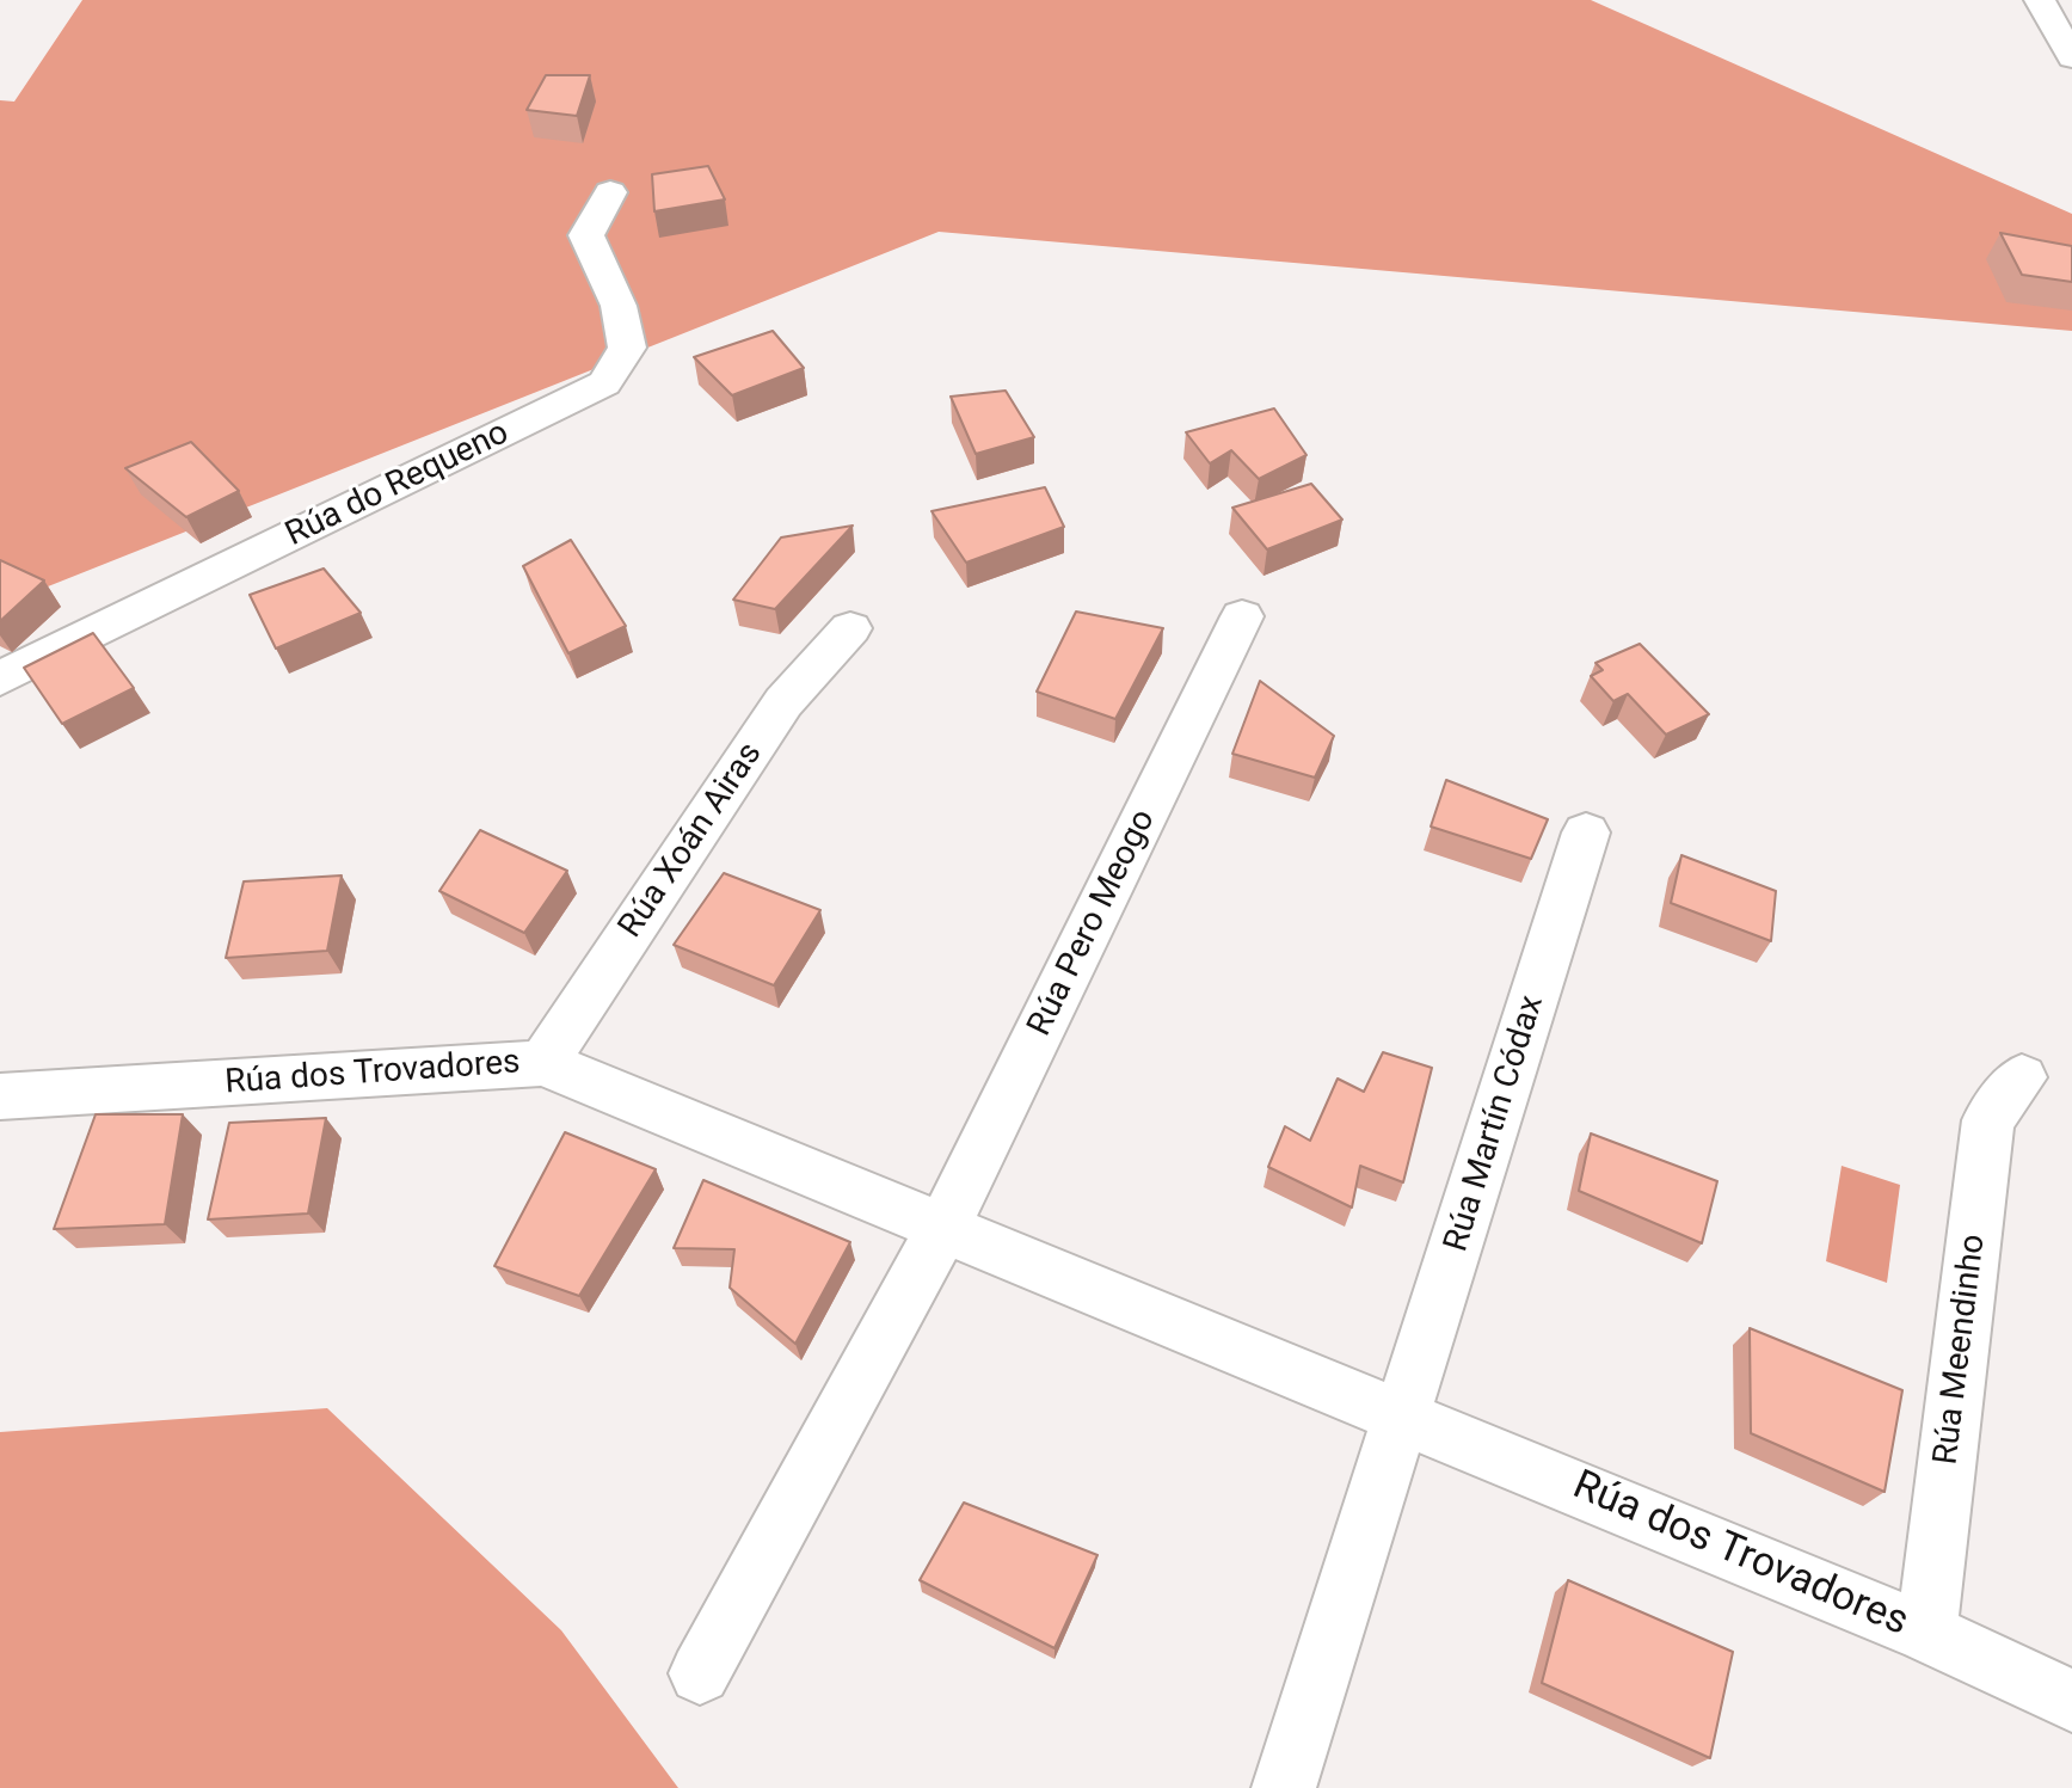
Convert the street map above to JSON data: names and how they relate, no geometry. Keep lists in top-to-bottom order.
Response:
{
  "streets": {
    "street": [
      "Rúa do Requeno",
      "Rúa Xoán Airas",
      "Rúa Pero Meogo",
      "Rúa dos Trovadores",
      "Rúa Martín Códax",
      "Rúa Meendinho"
    ]
  },
  "crossings": [
    ["Rúa Xoán Airas", "Rúa dos Trovadores"],
    ["Rúa Pero Meogo", "Rúa dos Trovadores"],
    ["Rúa dos Trovadores", "Rúa Martín Códax"],
    ["Rúa dos Trovadores", "Rúa Meendinho"]
  ]
}
